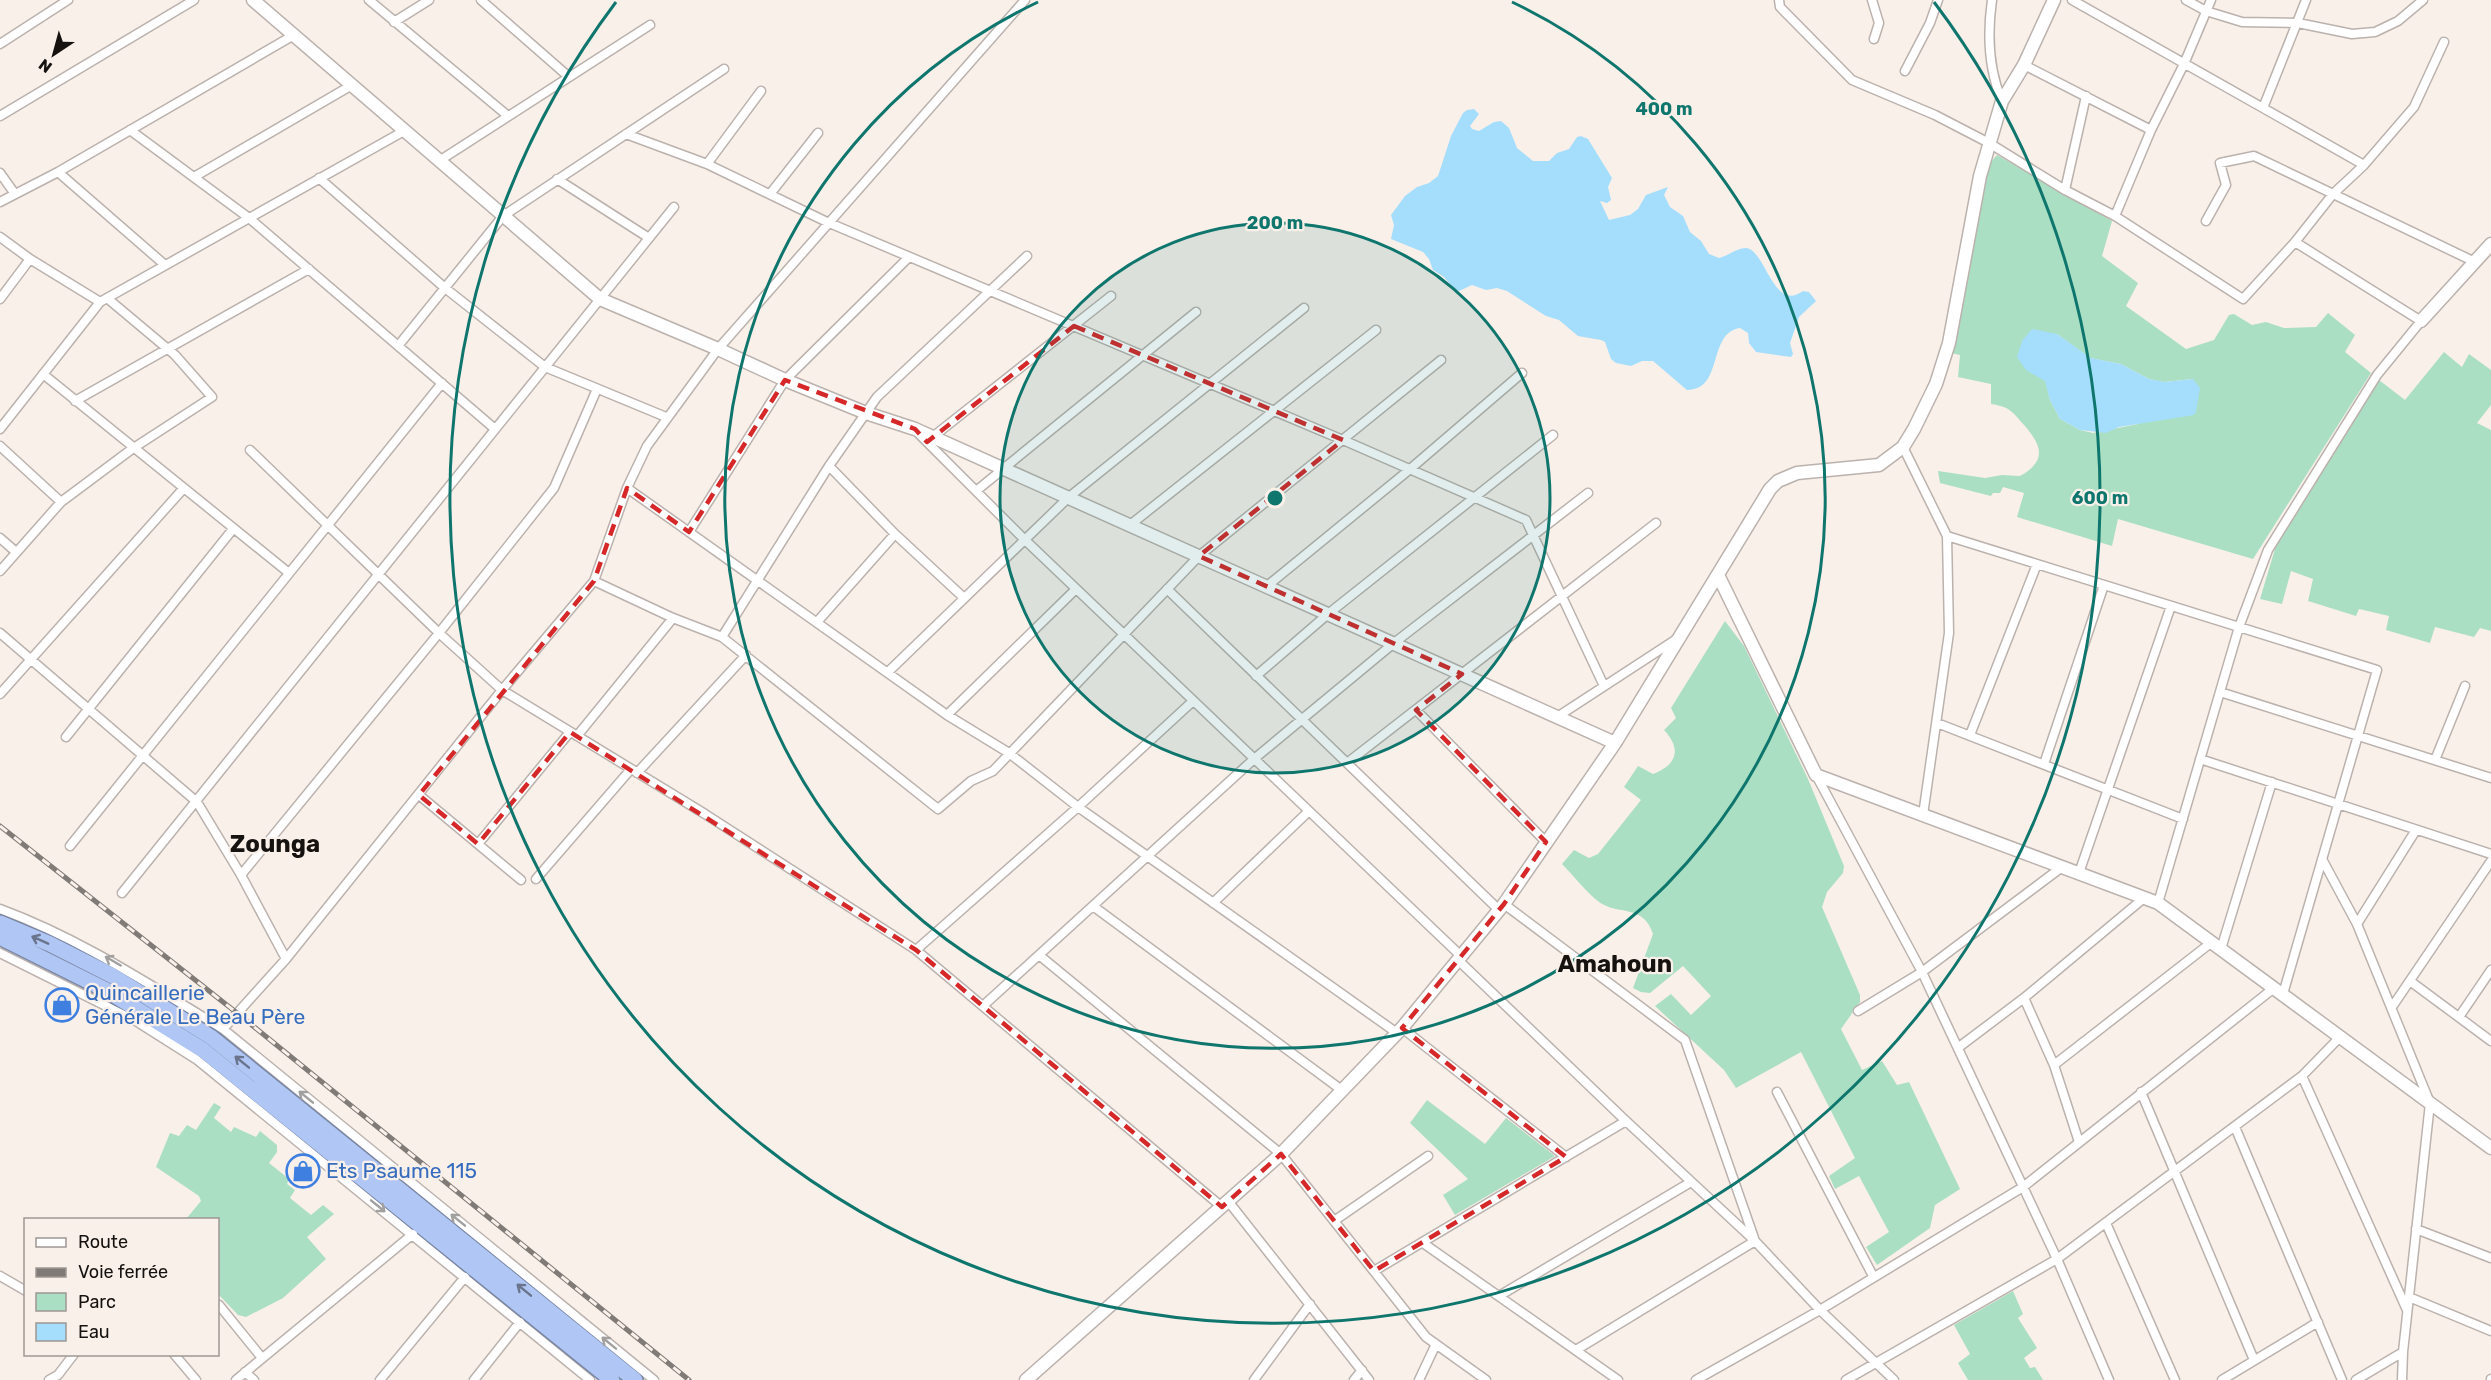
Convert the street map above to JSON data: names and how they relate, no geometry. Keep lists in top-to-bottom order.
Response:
{
  "districts": ["Zounga", "Amahoun"],
  "places": {
    "shop": ["Quincaillerie Générale Le Beau Père", "Ets Psaume 115"]
  },
  "legend": [
    "Route",
    "Voie ferrée",
    "Parc",
    "Eau"
  ],
  "north": "bottom left",
  "rings": ["400 m", "200 m", "600 m"]
}
